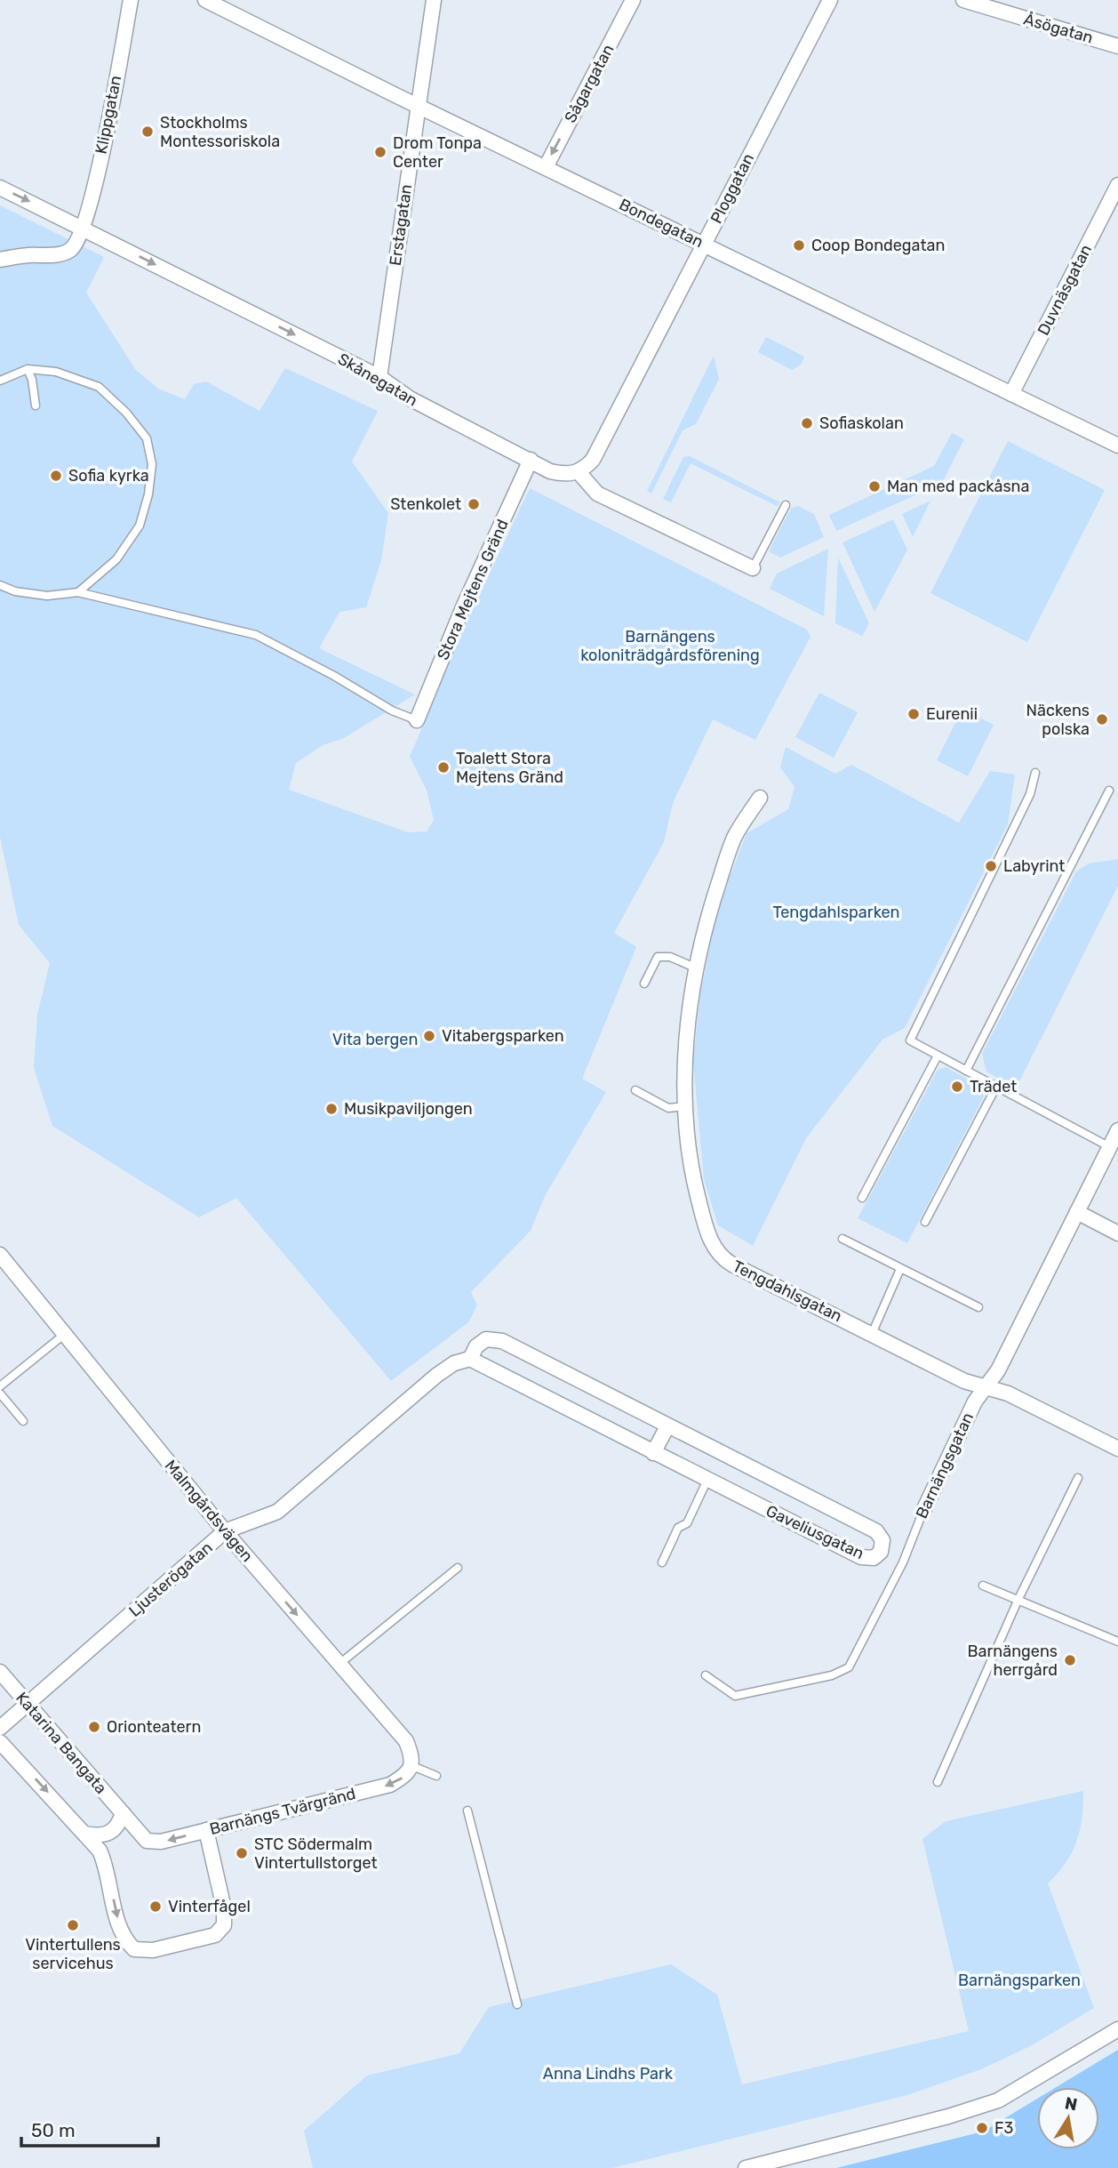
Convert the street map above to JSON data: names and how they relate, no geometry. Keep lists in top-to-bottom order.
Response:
{
  "streets": {
    "street": [
      "Åsögatan",
      "Sågargatan",
      "Klippgatan",
      "Ploggatan",
      "Bondegatan",
      "Erstagatan",
      "Duvnäsgatan",
      "Skånegatan",
      "Stora Mejtens Gränd",
      "Tengdahlsgatan",
      "Barnängsgatan",
      "Malmgårdsvägen",
      "Gaveliusgatan",
      "Ljusterögatan",
      "Katarina Bangata",
      "Barnängs Tvärgränd"
    ]
  },
  "crossings": [
    ["Sågargatan", "Bondegatan"],
    ["Klippgatan", "Skånegatan"],
    ["Ploggatan", "Bondegatan"],
    ["Ploggatan", "Skånegatan"],
    ["Bondegatan", "Erstagatan"],
    ["Bondegatan", "Duvnäsgatan"],
    ["Erstagatan", "Skånegatan"],
    ["Skånegatan", "Stora Mejtens Gränd"],
    ["Tengdahlsgatan", "Barnängsgatan"],
    ["Malmgårdsvägen", "Ljusterögatan"],
    ["Malmgårdsvägen", "Barnängs Tvärgränd"],
    ["Gaveliusgatan", "Ljusterögatan"],
    ["Ljusterögatan", "Katarina Bangata"],
    ["Katarina Bangata", "Barnängs Tvärgränd"]
  ],
  "one_way": ["Sågargatan", "Skånegatan", "Barnängs Tvärgränd"],
  "parks": [
    "Barnängens koloniträdgårdsförening",
    "Tengdahlsparken",
    "Vita bergen",
    "Barnängsparken",
    "Anna Lindhs Park"
  ],
  "places": [
    "Stockholms Montessoriskola",
    "Drom Tonpa Center",
    "Coop Bondegatan",
    "Sofiaskolan",
    "Sofia kyrka",
    "Man med packåsna",
    "Stenkolet",
    "Eurenii",
    "Näckens polska",
    "Toalett Stora Mejtens Gränd",
    "Labyrint",
    "Vitabergsparken",
    "Trädet",
    "Musikpaviljongen",
    "Barnängens herrgård",
    "Orionteatern",
    "STC Södermalm Vintertullstorget",
    "Vinterfågel",
    "Vintertullens servicehus",
    "F3"
  ],
  "scale_bar": "50 m",
  "north": "top"
}
